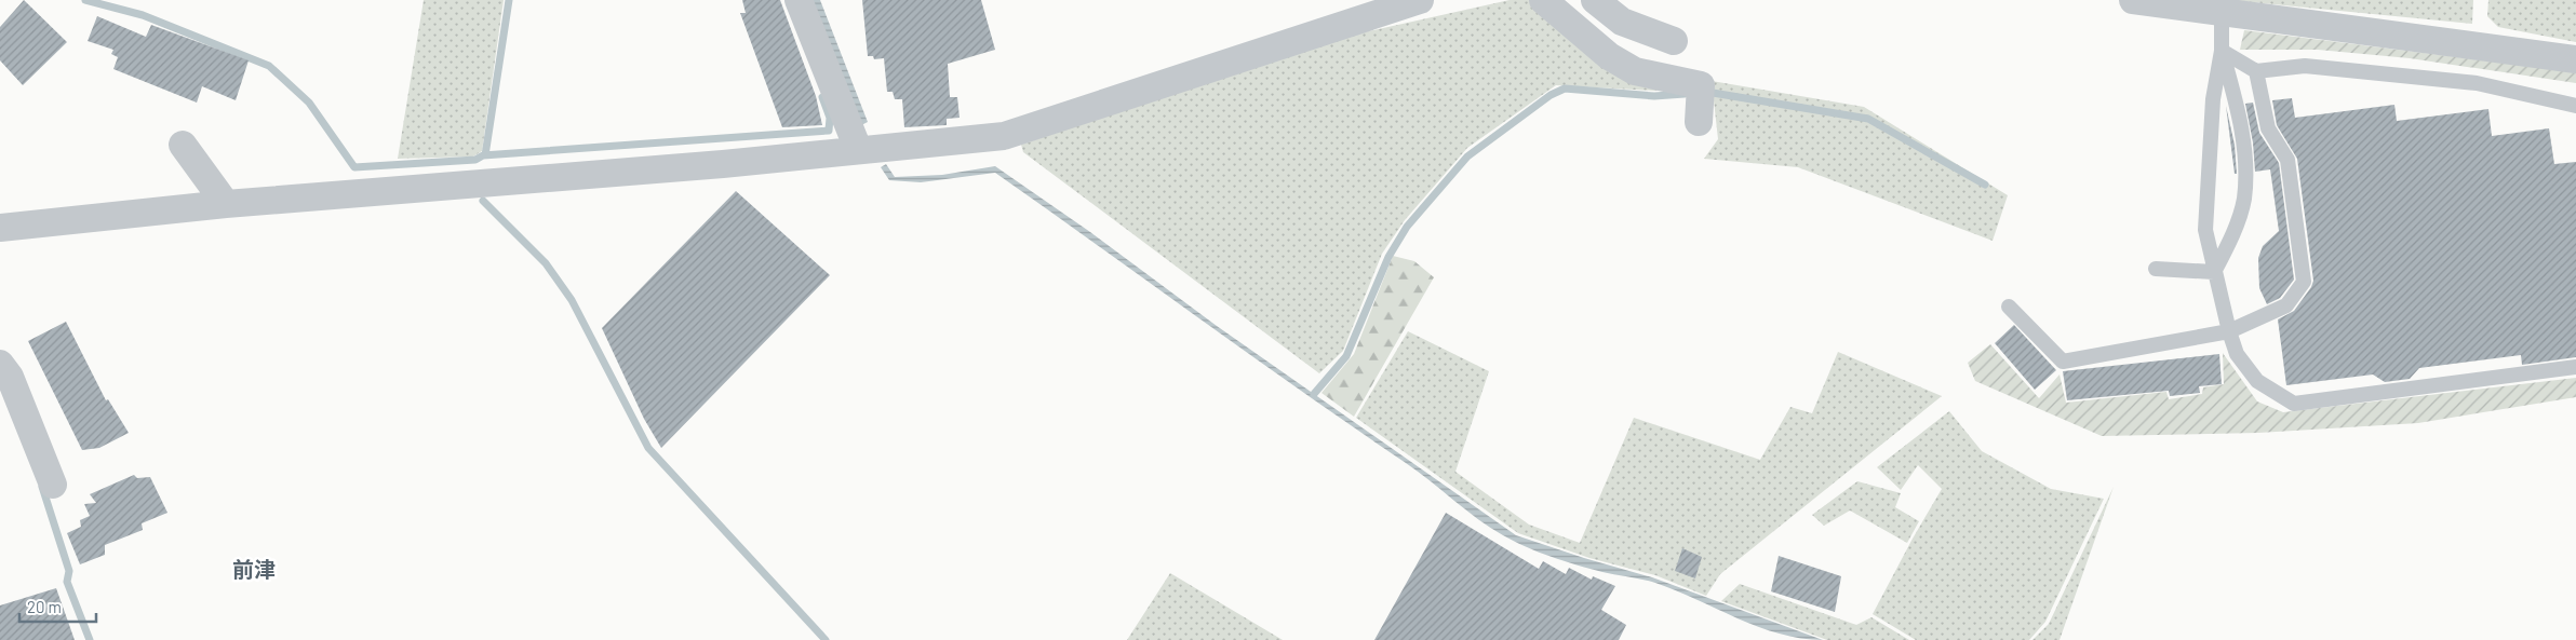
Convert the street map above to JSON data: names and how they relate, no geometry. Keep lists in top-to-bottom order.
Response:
{
  "districts": ["前津"],
  "scale_bar": "20 m"
}
